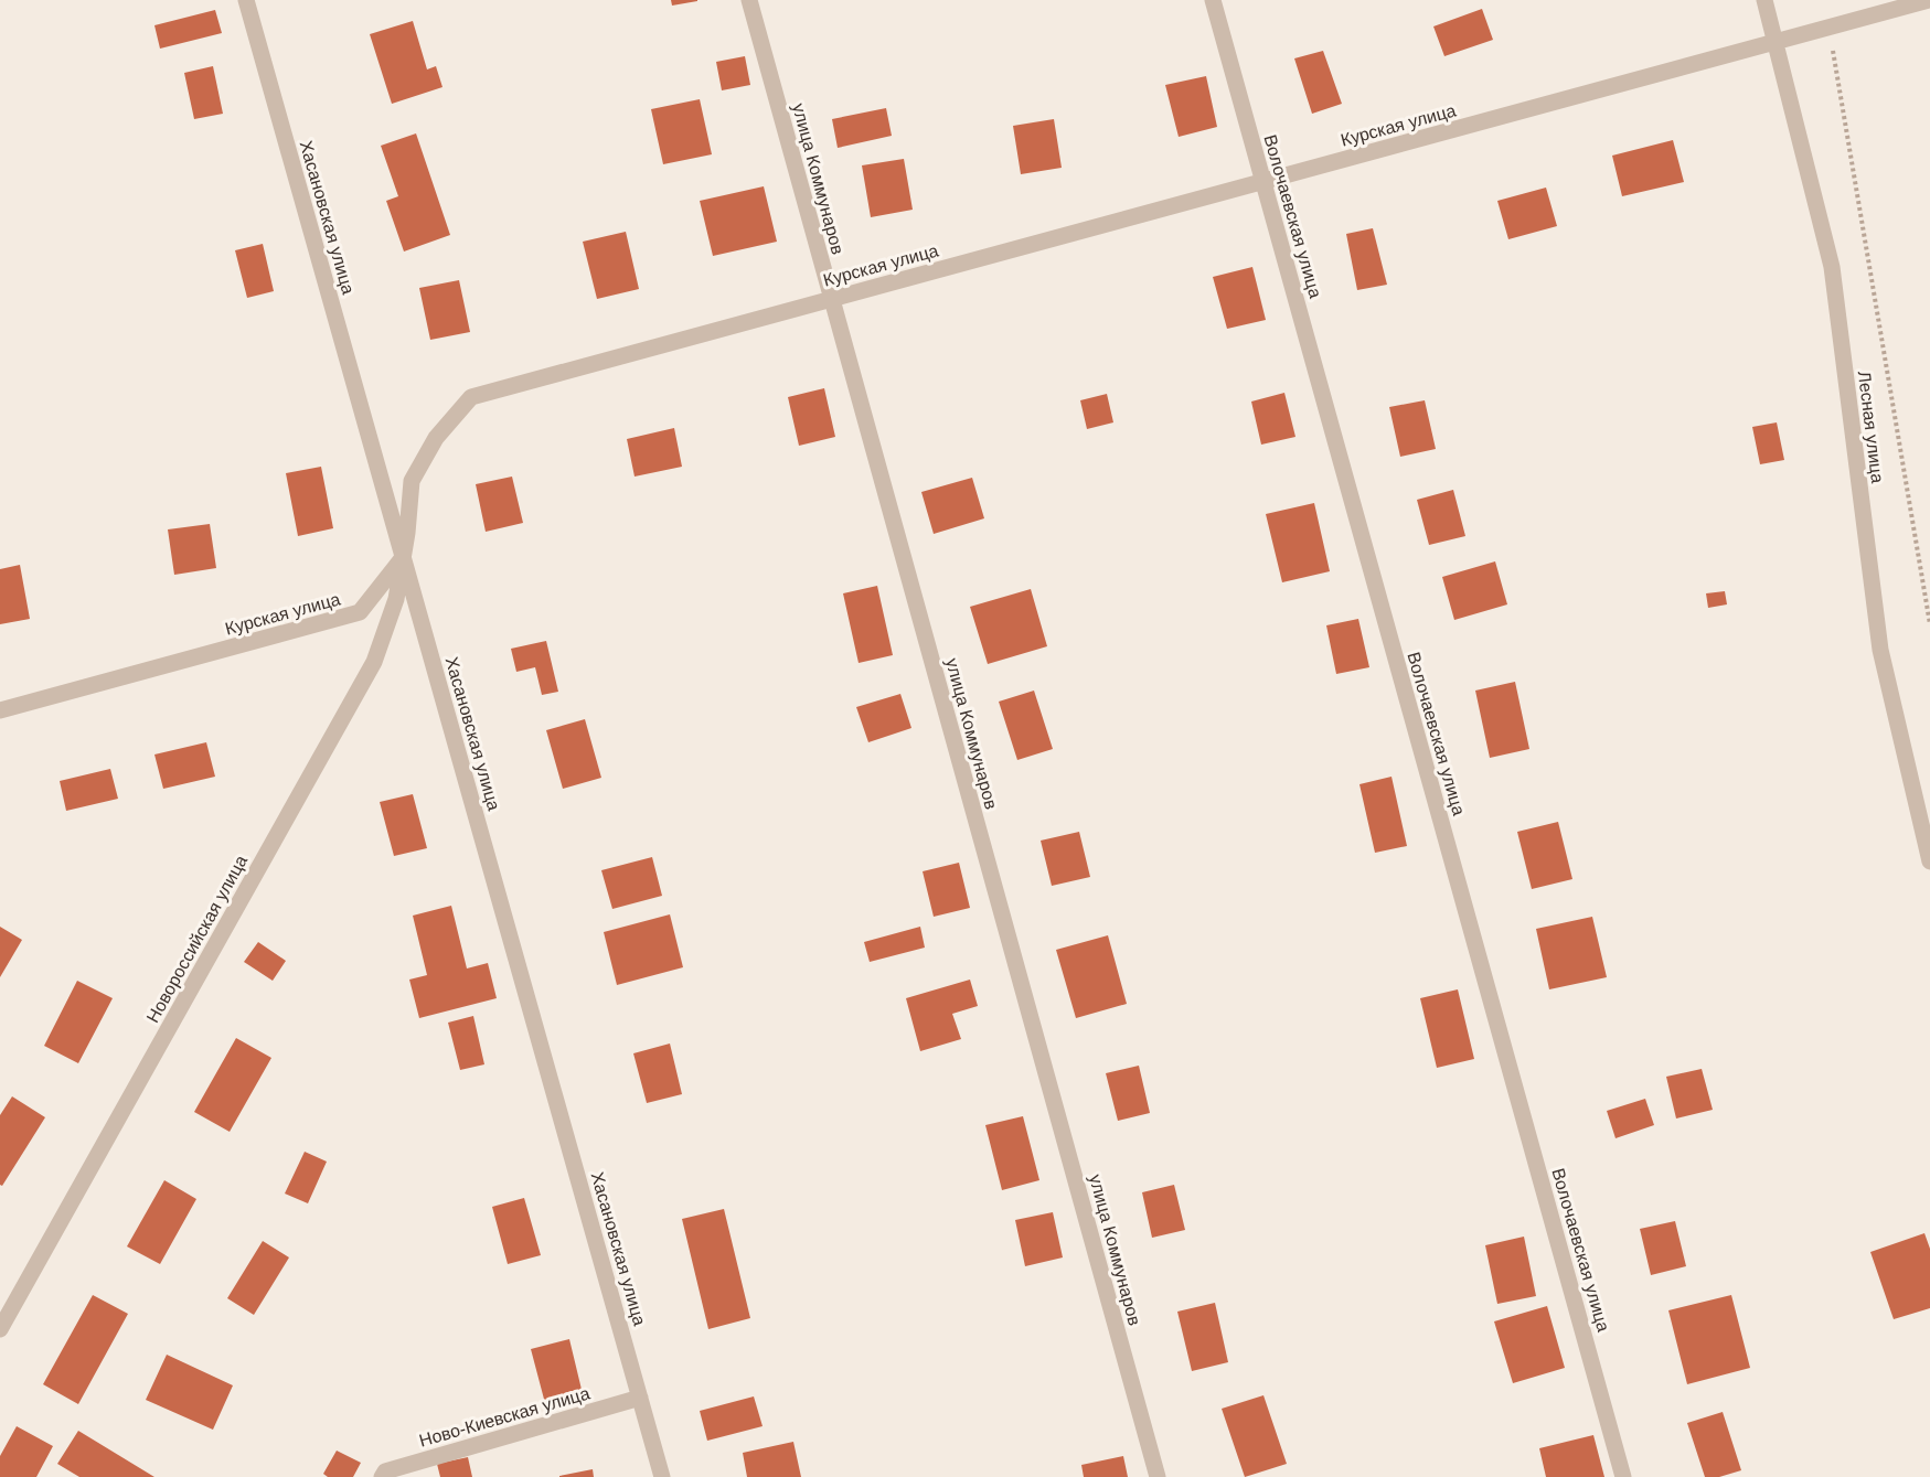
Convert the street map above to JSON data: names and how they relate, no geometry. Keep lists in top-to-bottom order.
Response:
{
  "streets": {
    "street": [
      "Курская улица",
      "улица Коммунаров",
      "Волочаевская улица",
      "Хасановская улица",
      "Лесная улица",
      "Новороссийская улица",
      "Ново-Киевская улица"
    ]
  },
  "crossings": [
    ["Курская улица", "улица Коммунаров"],
    ["Курская улица", "Волочаевская улица"],
    ["Курская улица", "Хасановская улица"],
    ["Курская улица", "Лесная улица"],
    ["Курская улица", "Новороссийская улица"],
    ["Хасановская улица", "Новороссийская улица"],
    ["Хасановская улица", "Ново-Киевская улица"]
  ]
}
